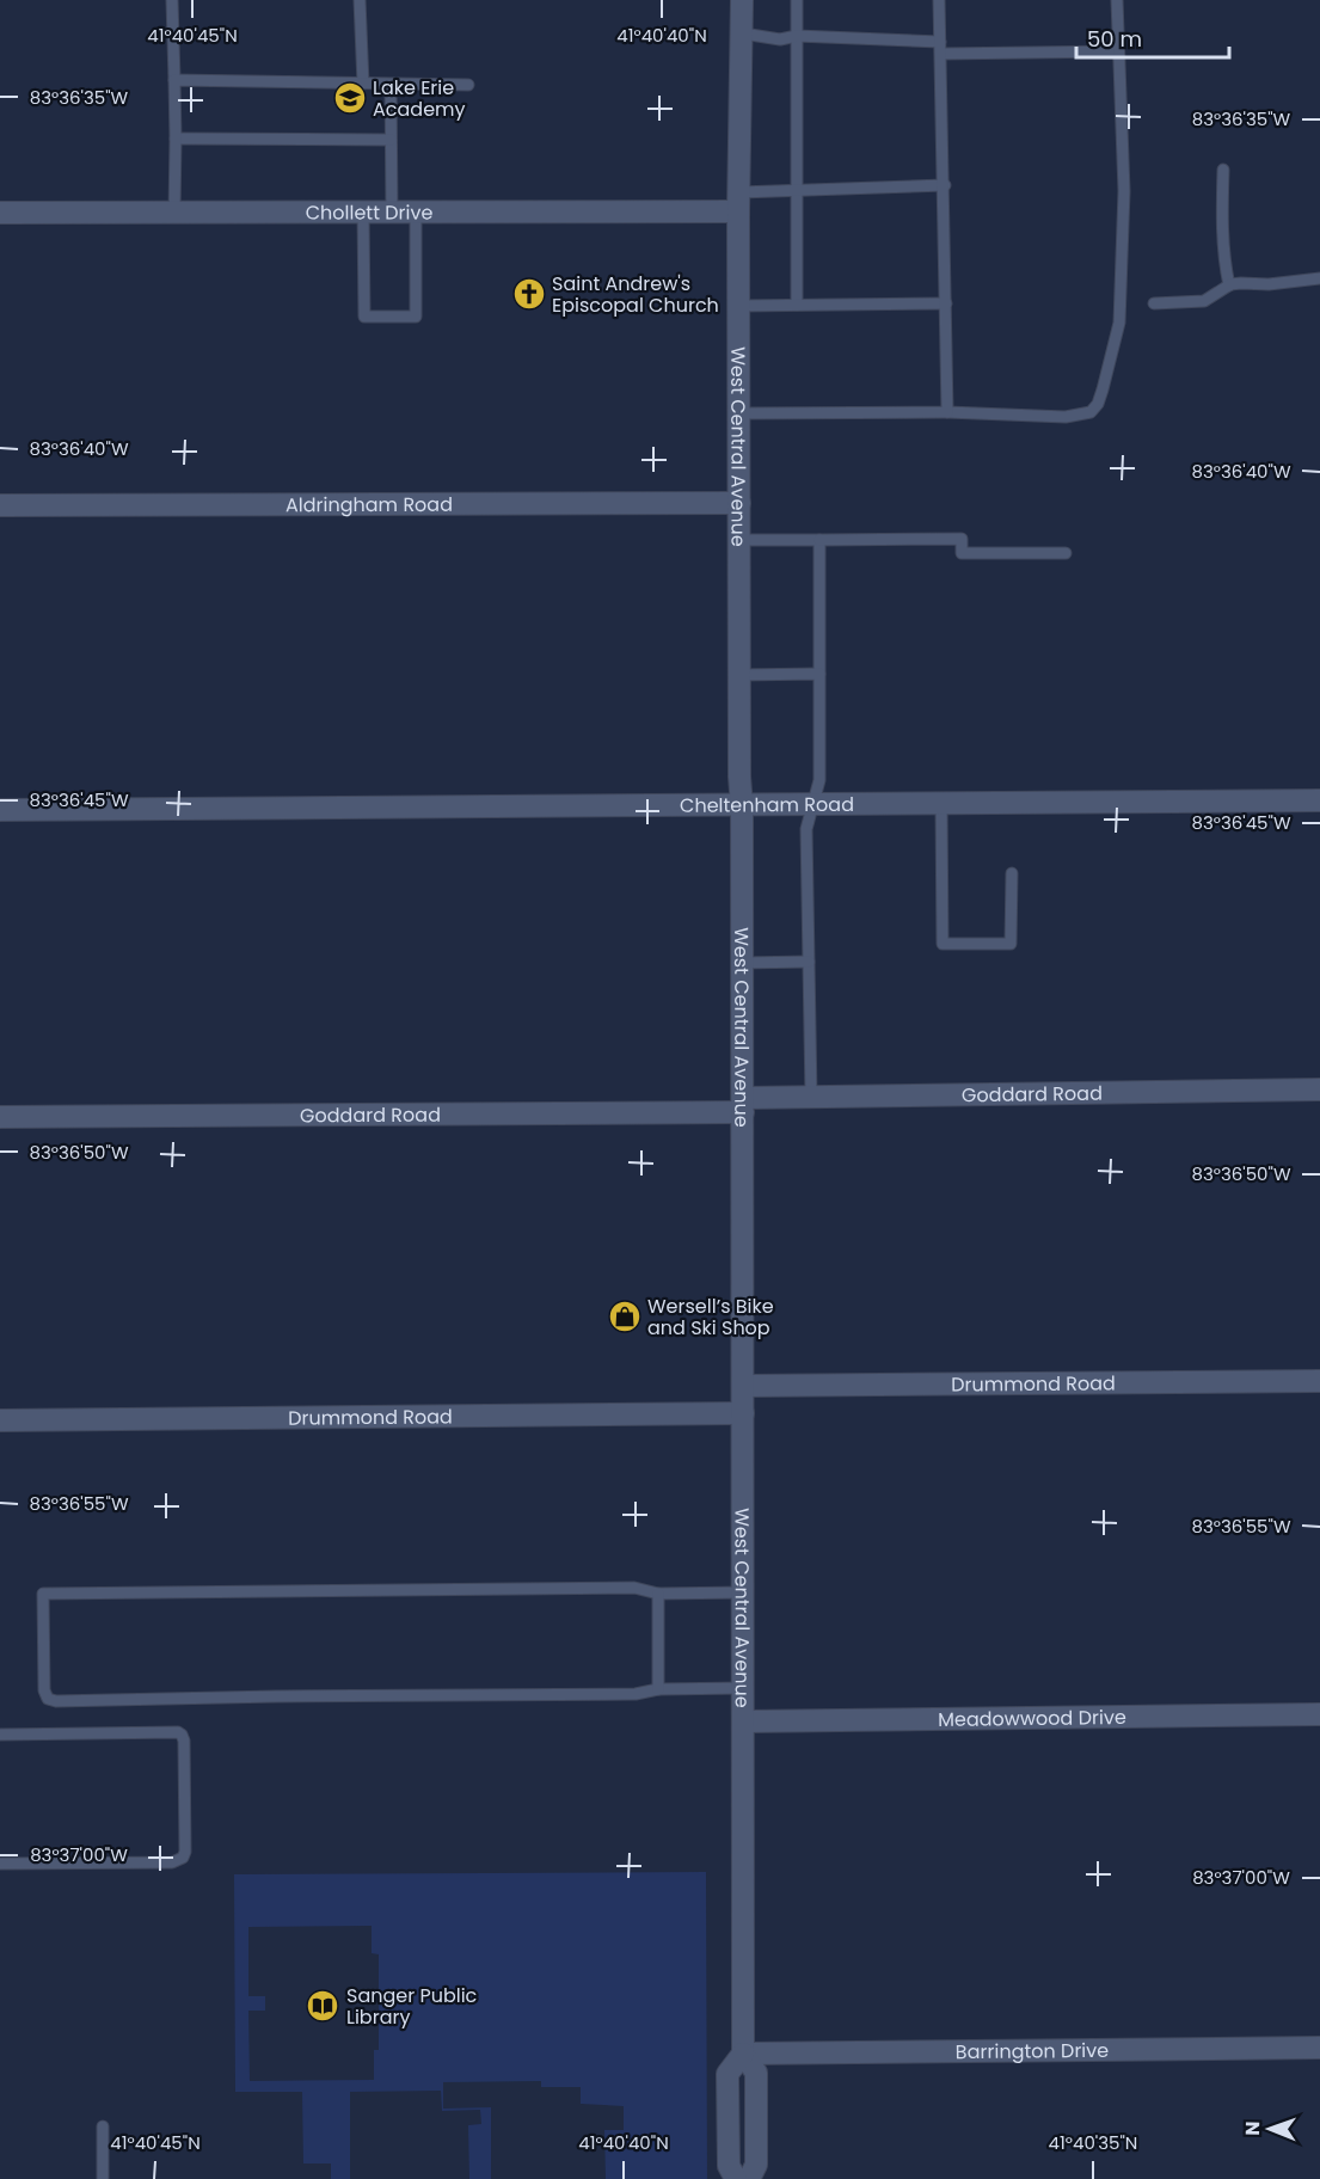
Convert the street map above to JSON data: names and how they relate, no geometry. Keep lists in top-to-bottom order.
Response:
{
  "streets": {
    "street": [
      "Chollett Drive",
      "West Central Avenue",
      "Aldringham Road",
      "Cheltenham Road",
      "Goddard Road",
      "Drummond Road",
      "Meadowwood Drive",
      "Barrington Drive"
    ]
  },
  "crossings": [
    ["Chollett Drive", "West Central Avenue"],
    ["West Central Avenue", "Aldringham Road"],
    ["West Central Avenue", "Cheltenham Road"],
    ["West Central Avenue", "Goddard Road"],
    ["West Central Avenue", "Drummond Road"],
    ["West Central Avenue", "Meadowwood Drive"],
    ["West Central Avenue", "Barrington Drive"]
  ],
  "places": {
    "school or university": ["Lake Erie Academy"],
    "church": ["Saint Andrew's Episcopal Church"],
    "shop": ["Wersell’s Bike and Ski Shop"],
    "library": ["Sanger Public Library"]
  },
  "scale_bar": "50 m",
  "north": "left",
  "coordinates": [
    "41°40'45\"N",
    "41°40'40\"N",
    "83°36'35\"W",
    "83°36'40\"W",
    "83°36'45\"W",
    "83°36'50\"W",
    "83°36'55\"W",
    "83°37'00\"W",
    "41°40'35\"N"
  ]
}
